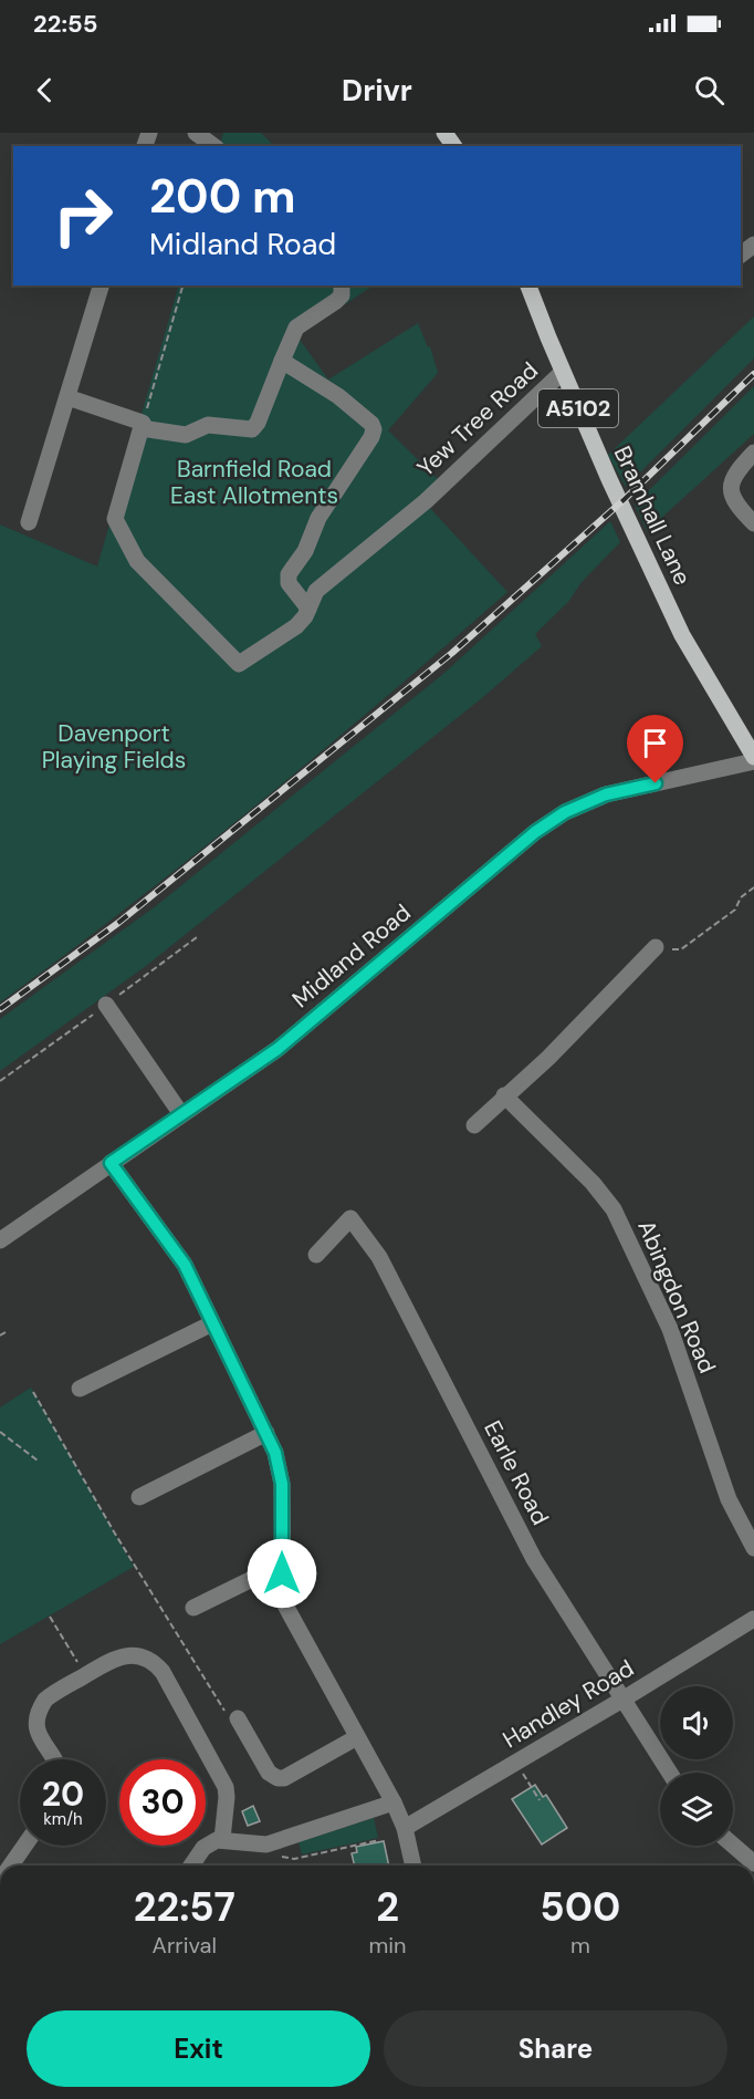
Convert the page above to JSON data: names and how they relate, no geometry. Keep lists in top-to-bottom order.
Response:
{
  "streets": {
    "main road": ["A5102", "Bramhall Lane"],
    "street": [
      "Yew Tree Road",
      "Midland Road",
      "Abingdon Road",
      "Earle Road",
      "Handley Road"
    ]
  },
  "crossings": [
    ["Yew Tree Road", "Bramhall Lane"],
    ["Bramhall Lane", "Midland Road"],
    ["Earle Road", "Handley Road"]
  ],
  "parks": ["Barnfield Road East Allotments", "Davenport Playing Fields"],
  "page": {
    "status": "22:55",
    "header": "Drivr",
    "turn": ["200 m", "Midland Road"],
    "speed": "20 km/h",
    "limit": "30",
    "eta": [
      "22:57",
      "Arrival",
      "2",
      "min",
      "500",
      "m"
    ],
    "buttons": ["Exit", "Share"]
  }
}
